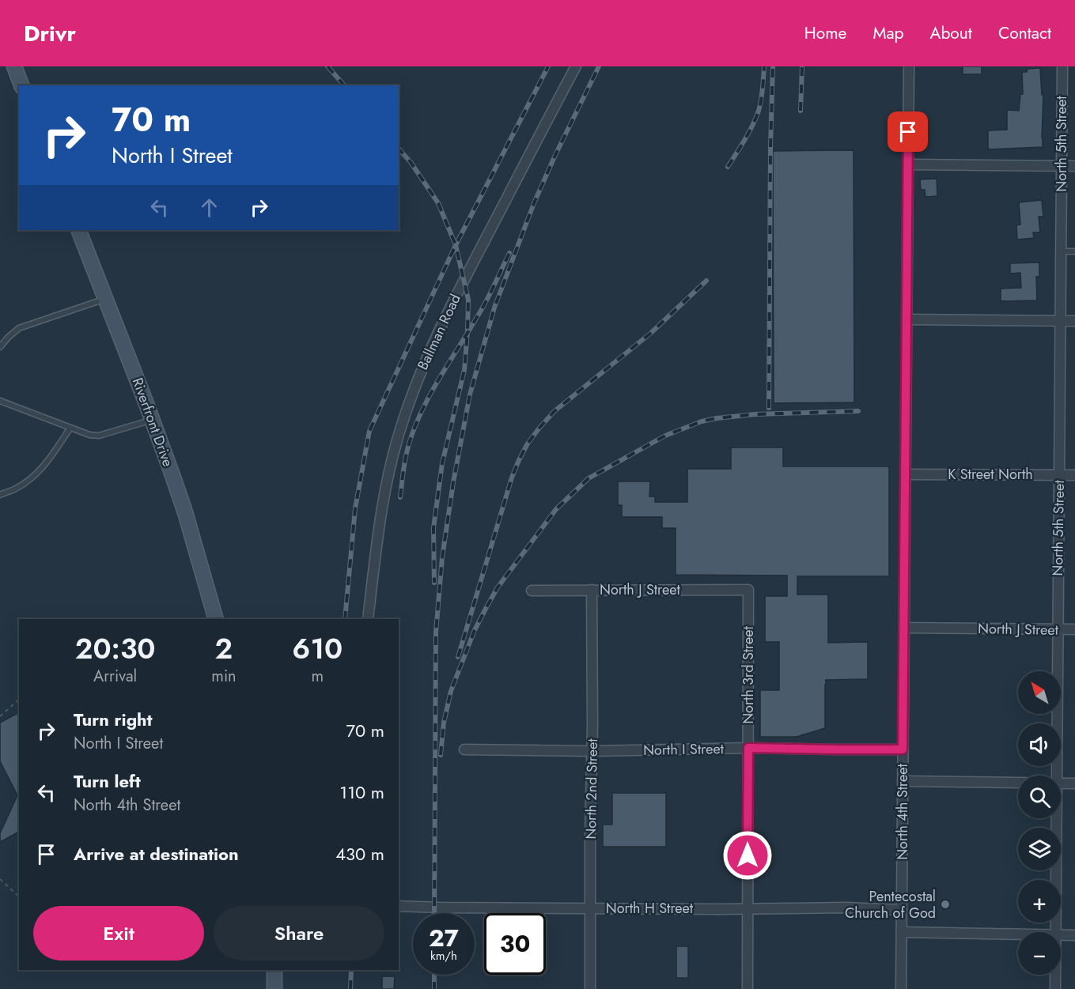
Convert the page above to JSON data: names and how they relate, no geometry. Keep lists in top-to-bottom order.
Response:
{
  "streets": {
    "street": [
      "North 5th Street",
      "Ballman Road",
      "Riverfront Drive",
      "K Street North",
      "North J Street",
      "North 3rd Street",
      "North I Street",
      "North 2nd Street",
      "North 4th Street",
      "North H Street"
    ]
  },
  "crossings": [
    ["North 5th Street", "K Street North"],
    ["North 5th Street", "North J Street"],
    ["K Street North", "North 4th Street"],
    ["North J Street", "North 3rd Street"],
    ["North J Street", "North 2nd Street"],
    ["North J Street", "North 4th Street"],
    ["North 3rd Street", "North I Street"],
    ["North 3rd Street", "North H Street"],
    ["North I Street", "North 2nd Street"],
    ["North I Street", "North 4th Street"],
    ["North 2nd Street", "North H Street"],
    ["North 4th Street", "North H Street"]
  ],
  "places": ["Pentecostal Church of God"],
  "north": "top left",
  "page": {
    "header": "Drivr",
    "nav": [
      "Home",
      "Map",
      "About",
      "Contact"
    ],
    "turn": ["70 m", "North I Street"],
    "eta": [
      "20:30",
      "Arrival",
      "2",
      "min",
      "610",
      "m"
    ],
    "map_buttons": ["+", "−"],
    "list": [
      {
        "name": "Turn right",
        "note": "North I Street",
        "value": "70 m"
      },
      {
        "name": "Turn left",
        "note": "North 4th Street",
        "value": "110 m"
      },
      {
        "name": "Arrive at destination",
        "value": "430 m"
      }
    ],
    "buttons": ["Exit", "Share"],
    "speed": "27 km/h",
    "limit": "30"
  }
}
